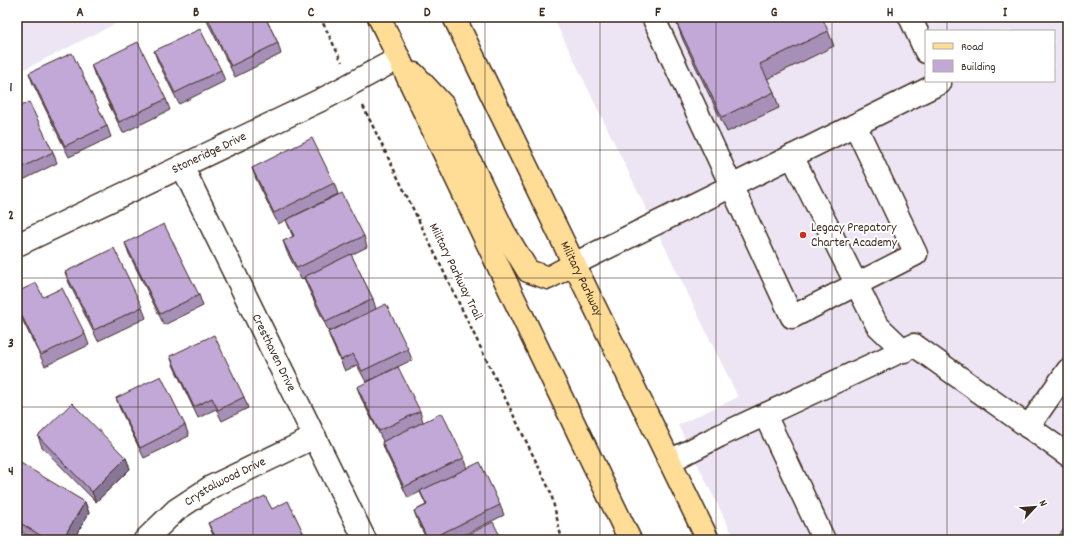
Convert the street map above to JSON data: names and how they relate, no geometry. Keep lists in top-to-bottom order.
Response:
{
  "streets": {
    "main road": ["Military Parkway"],
    "street": ["Stoneridge Drive", "Cresthaven Drive", "Crystalwood Drive"],
    "path": ["Military Parkway Trail"]
  },
  "crossings": [
    ["Stoneridge Drive", "Military Parkway Trail"],
    ["Stoneridge Drive", "Cresthaven Drive"],
    ["Cresthaven Drive", "Crystalwood Drive"]
  ],
  "places": ["Legacy Prepatory Charter Academy"],
  "legend": ["Road", "Building"],
  "north": "top right",
  "grid": {
    "columns": [
      "A",
      "B",
      "C",
      "D",
      "E",
      "F",
      "G",
      "H",
      "I"
    ],
    "rows": [
      "1",
      "2",
      "3",
      "4"
    ]
  }
}
